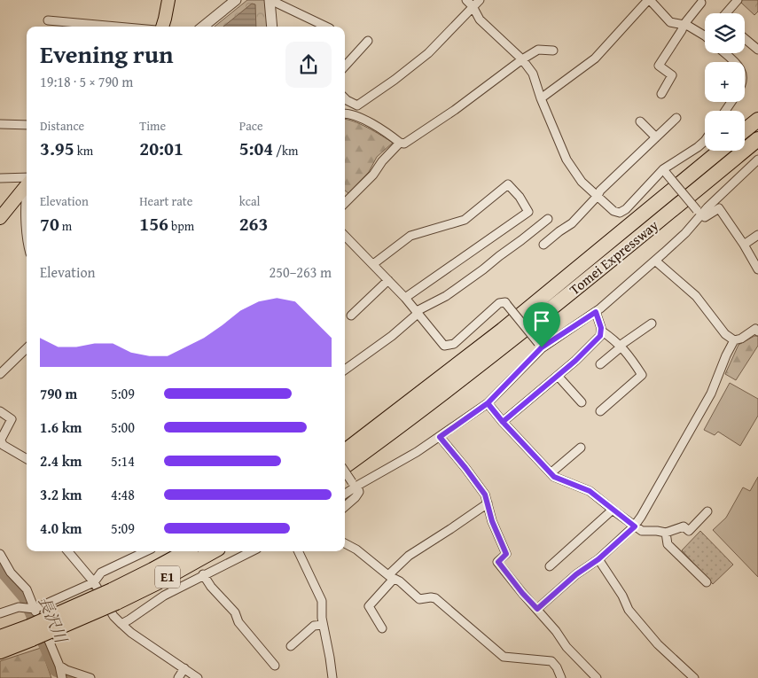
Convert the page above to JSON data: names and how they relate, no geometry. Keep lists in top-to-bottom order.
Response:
{
  "streets": {
    "highway": ["Tomei Expressway", "E1"]
  },
  "water": ["長沢川"],
  "page": {
    "map_buttons": ["+", "−"],
    "heading": ["Evening run", "19:18 · 5 × 790 m"],
    "stats": [
      ["Distance", "3.95 km"],
      ["Time", "20:01"],
      ["Pace", "5:04 /km"],
      ["Elevation", "70 m"],
      ["Heart rate", "156 bpm"],
      ["kcal", "263"]
    ],
    "chart": ["Elevation", "250–263 m"],
    "list": [
      {
        "name": "790 m",
        "note": "5:09"
      },
      {
        "name": "1.6 km",
        "note": "5:00"
      },
      {
        "name": "2.4 km",
        "note": "5:14"
      },
      {
        "name": "3.2 km",
        "note": "4:48"
      },
      {
        "name": "4.0 km",
        "note": "5:09"
      }
    ]
  }
}
